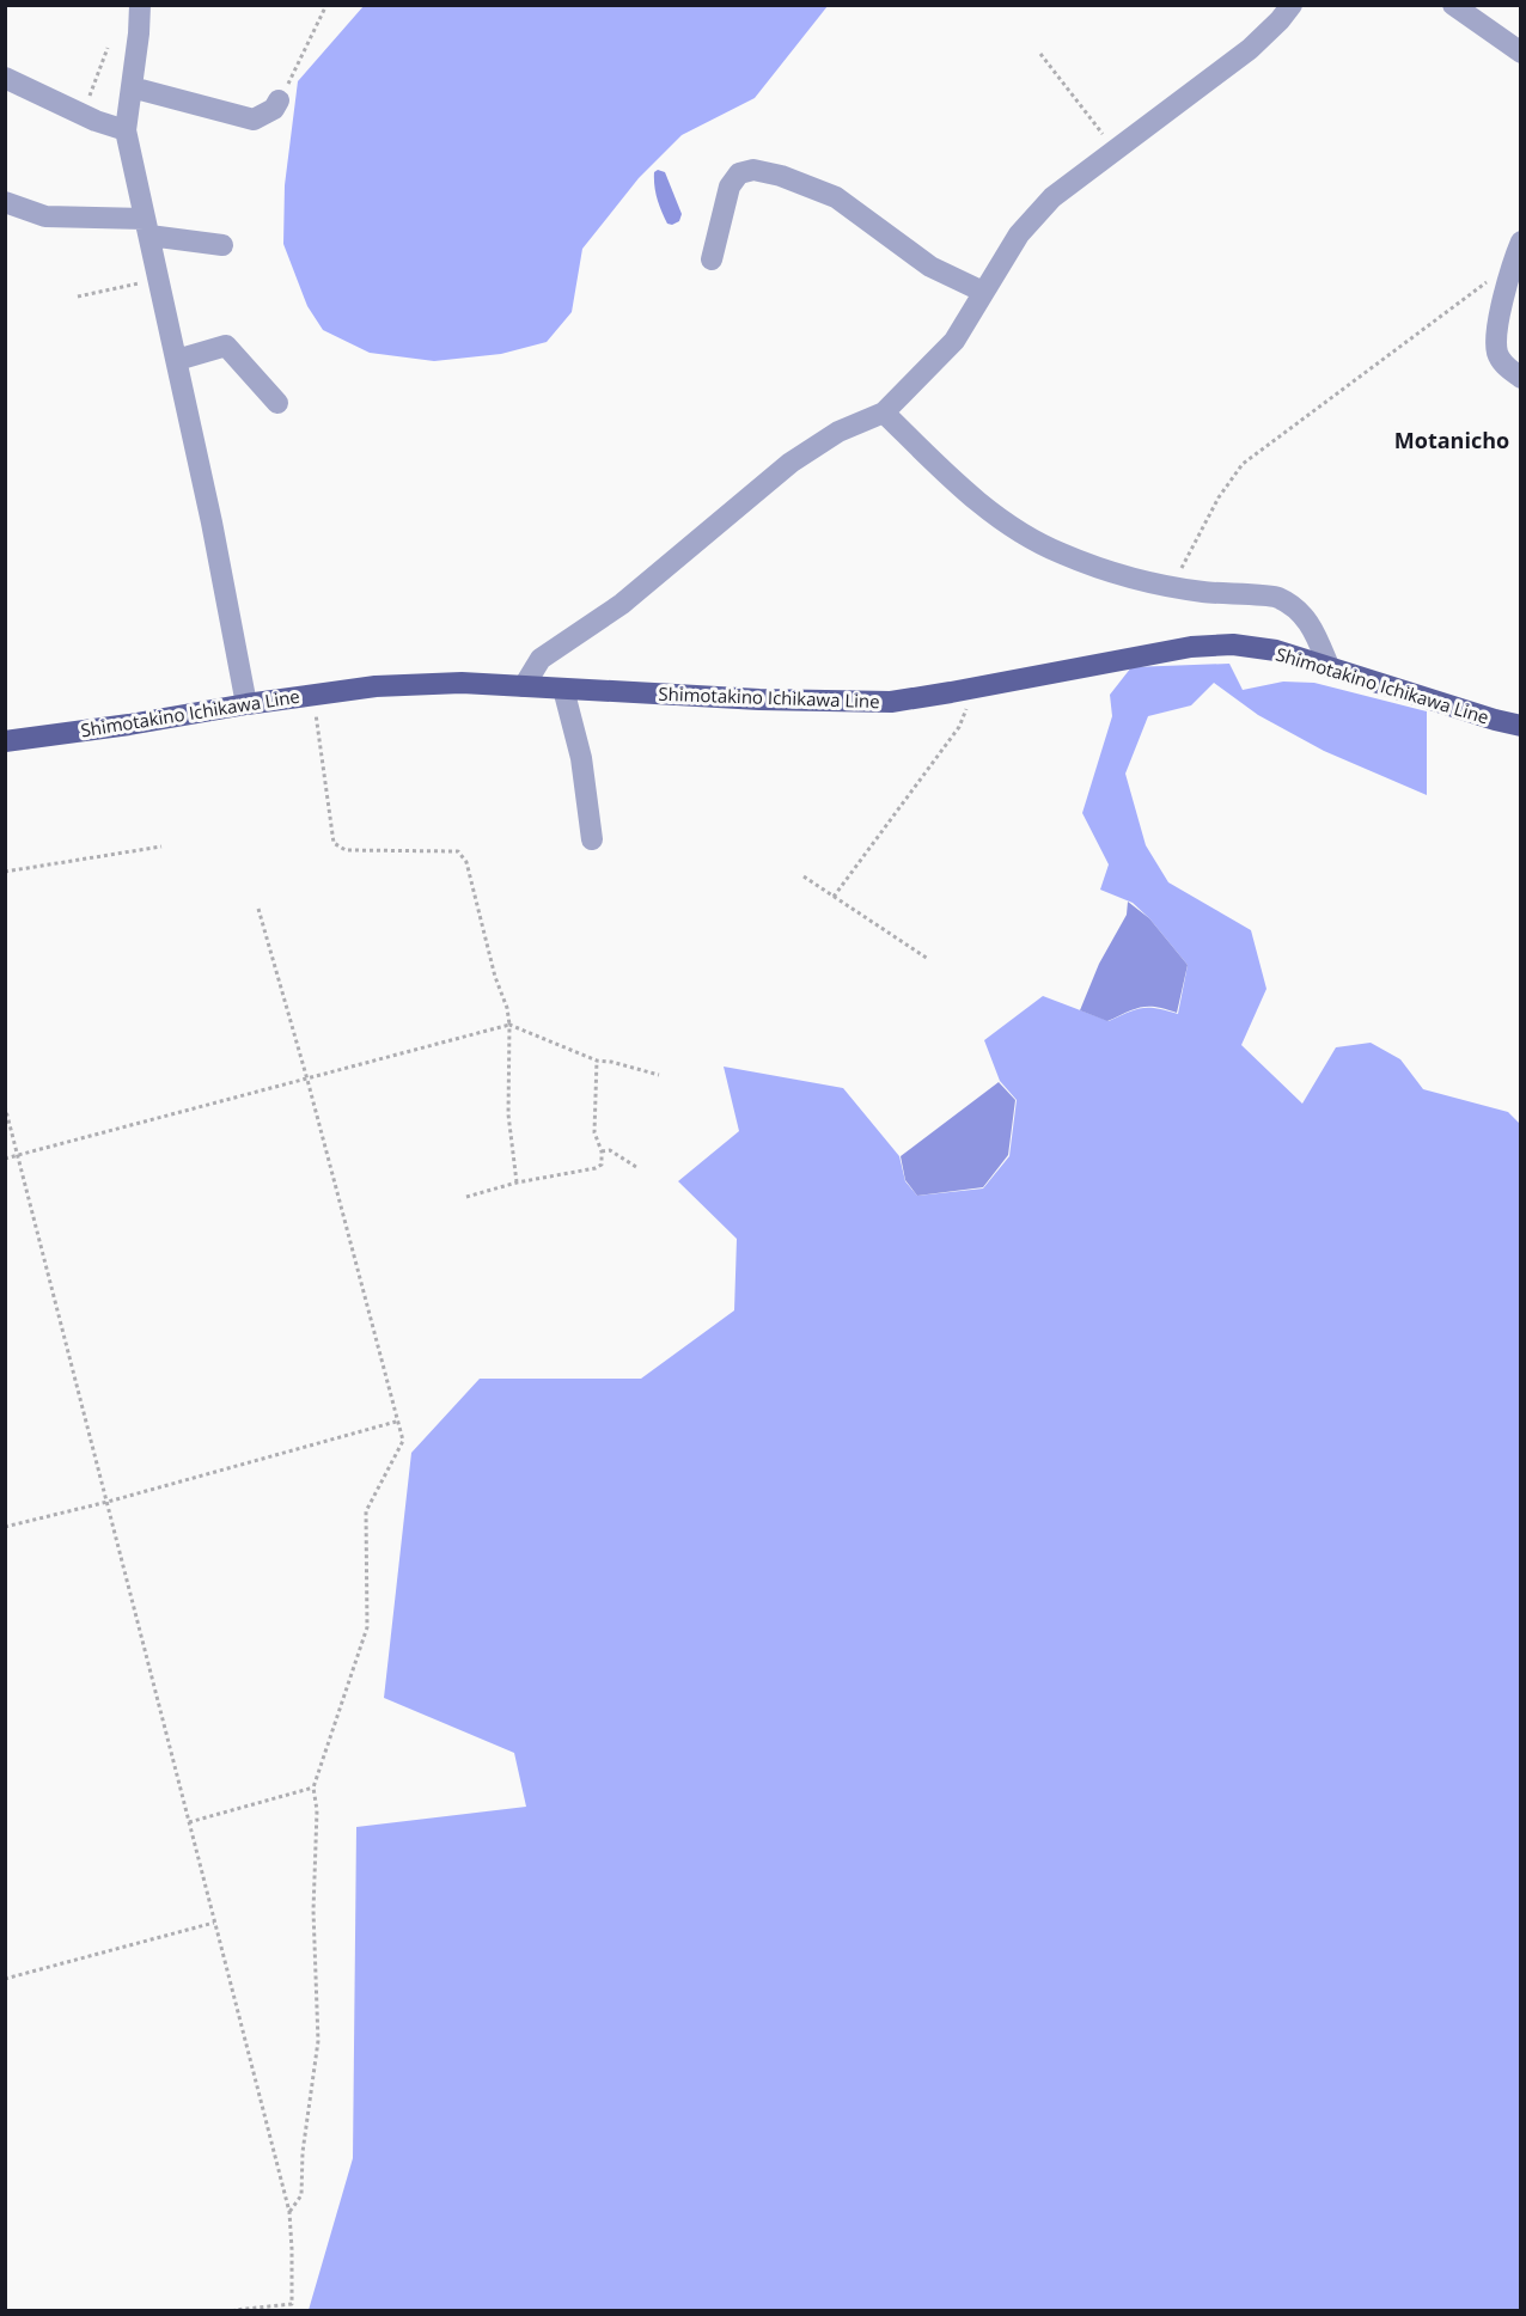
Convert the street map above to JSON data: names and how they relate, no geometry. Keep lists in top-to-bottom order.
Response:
{
  "streets": {
    "main road": ["Shimotakino Ichikawa Line"]
  },
  "districts": ["Motanicho"]
}
